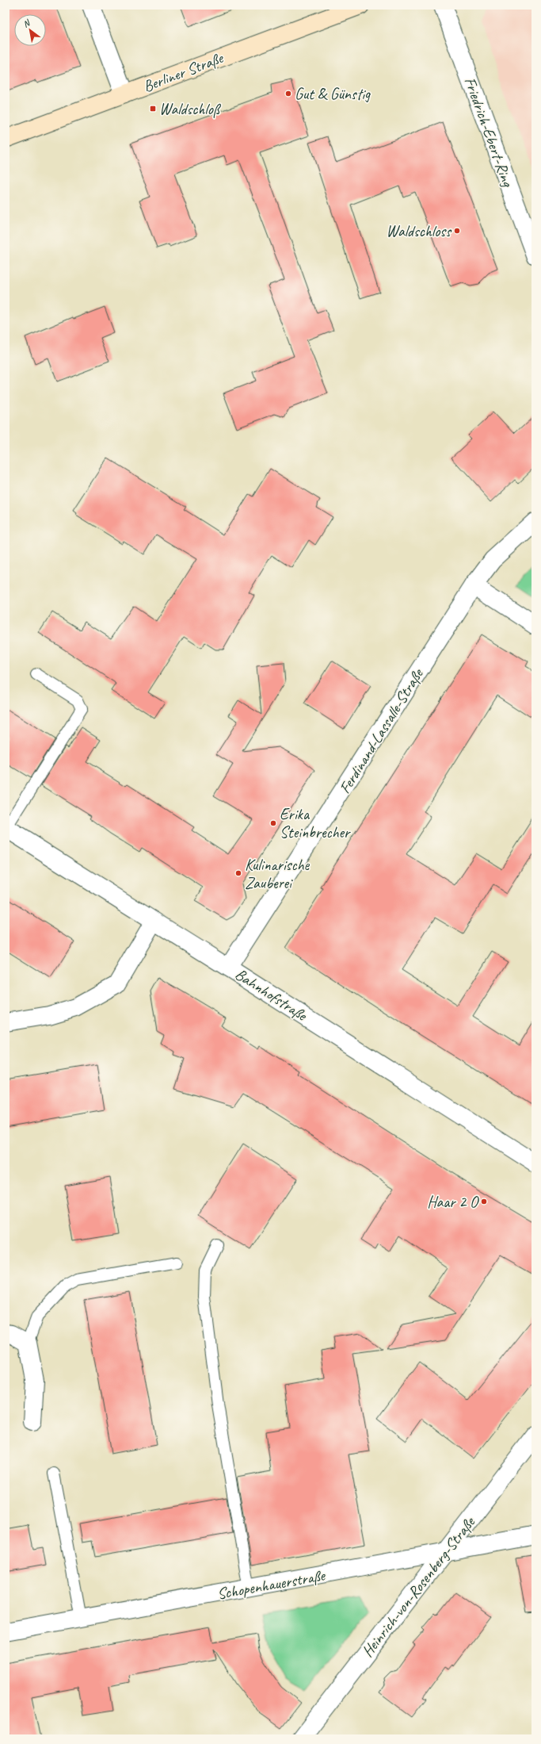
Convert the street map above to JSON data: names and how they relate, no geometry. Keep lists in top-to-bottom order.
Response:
{
  "streets": {
    "main road": ["Berliner Straße"],
    "street": [
      "Friedrich-Ebert-Ring",
      "Ferdinand-Lassalle-Straße",
      "Bahnhofstraße",
      "Schopenhauerstraße",
      "Heinrich-von-Rosenberg-Straße"
    ]
  },
  "crossings": [
    ["Ferdinand-Lassalle-Straße", "Bahnhofstraße"],
    ["Schopenhauerstraße", "Heinrich-von-Rosenberg-Straße"]
  ],
  "places": {
    "other": [
      "Gut & Günstig",
      "Waldschloss",
      "Erika Steinbrecher",
      "Kulinarische Zauberei",
      "Haar 2 O"
    ],
    "transit": ["Waldschloß"]
  },
  "north": "top left"
}
